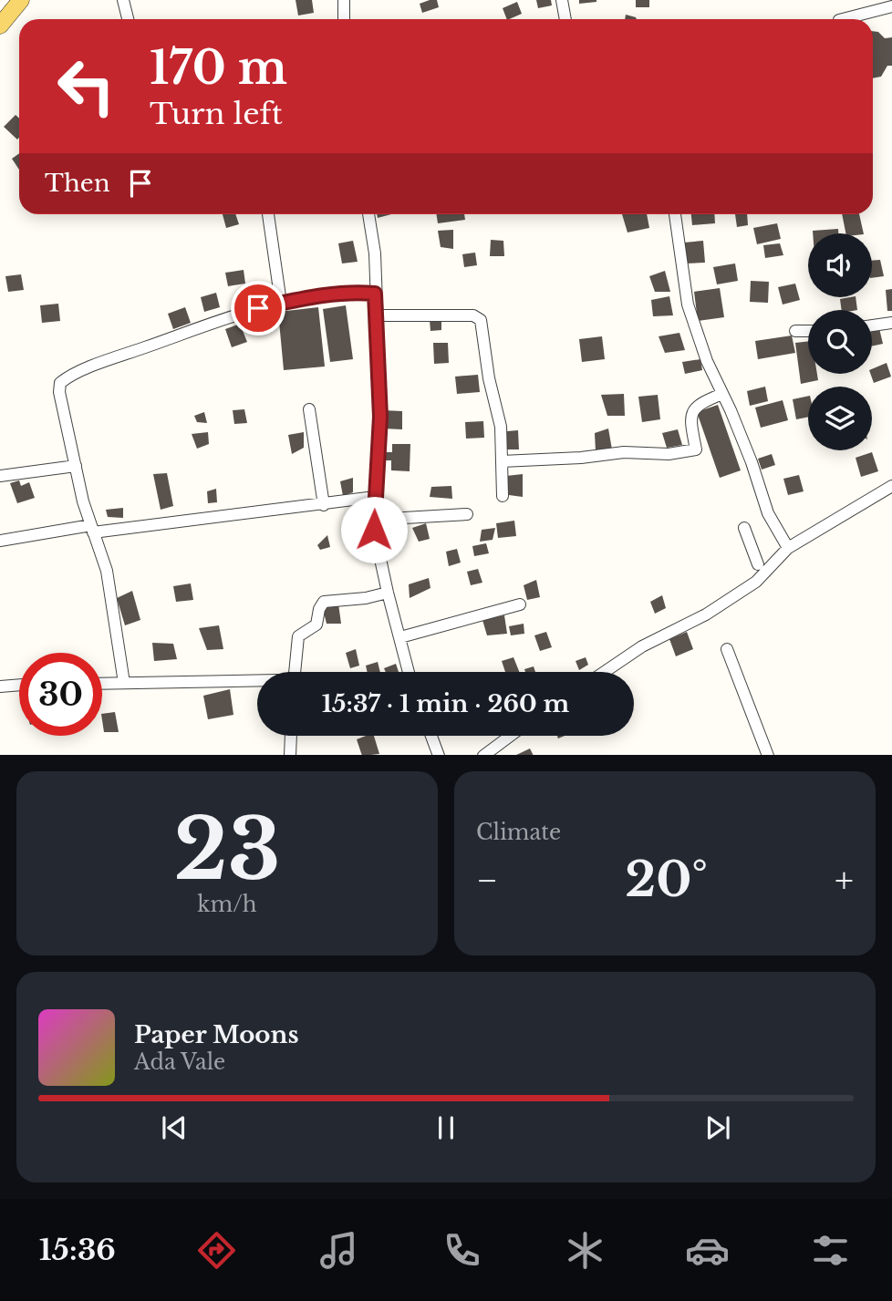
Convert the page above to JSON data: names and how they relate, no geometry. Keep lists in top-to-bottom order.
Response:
{
  "page": {
    "turn": ["170 m", "Turn left"],
    "then": "Then",
    "limit": "30",
    "trip": "15:37 · 1 min · 260 m",
    "tile": [
      ["23", "km/h"],
      "Climate"
    ],
    "heat": ["−", "20°", "+"],
    "song": ["Paper Moons", "Ada Vale"],
    "tabs": "15:36"
  }
}
